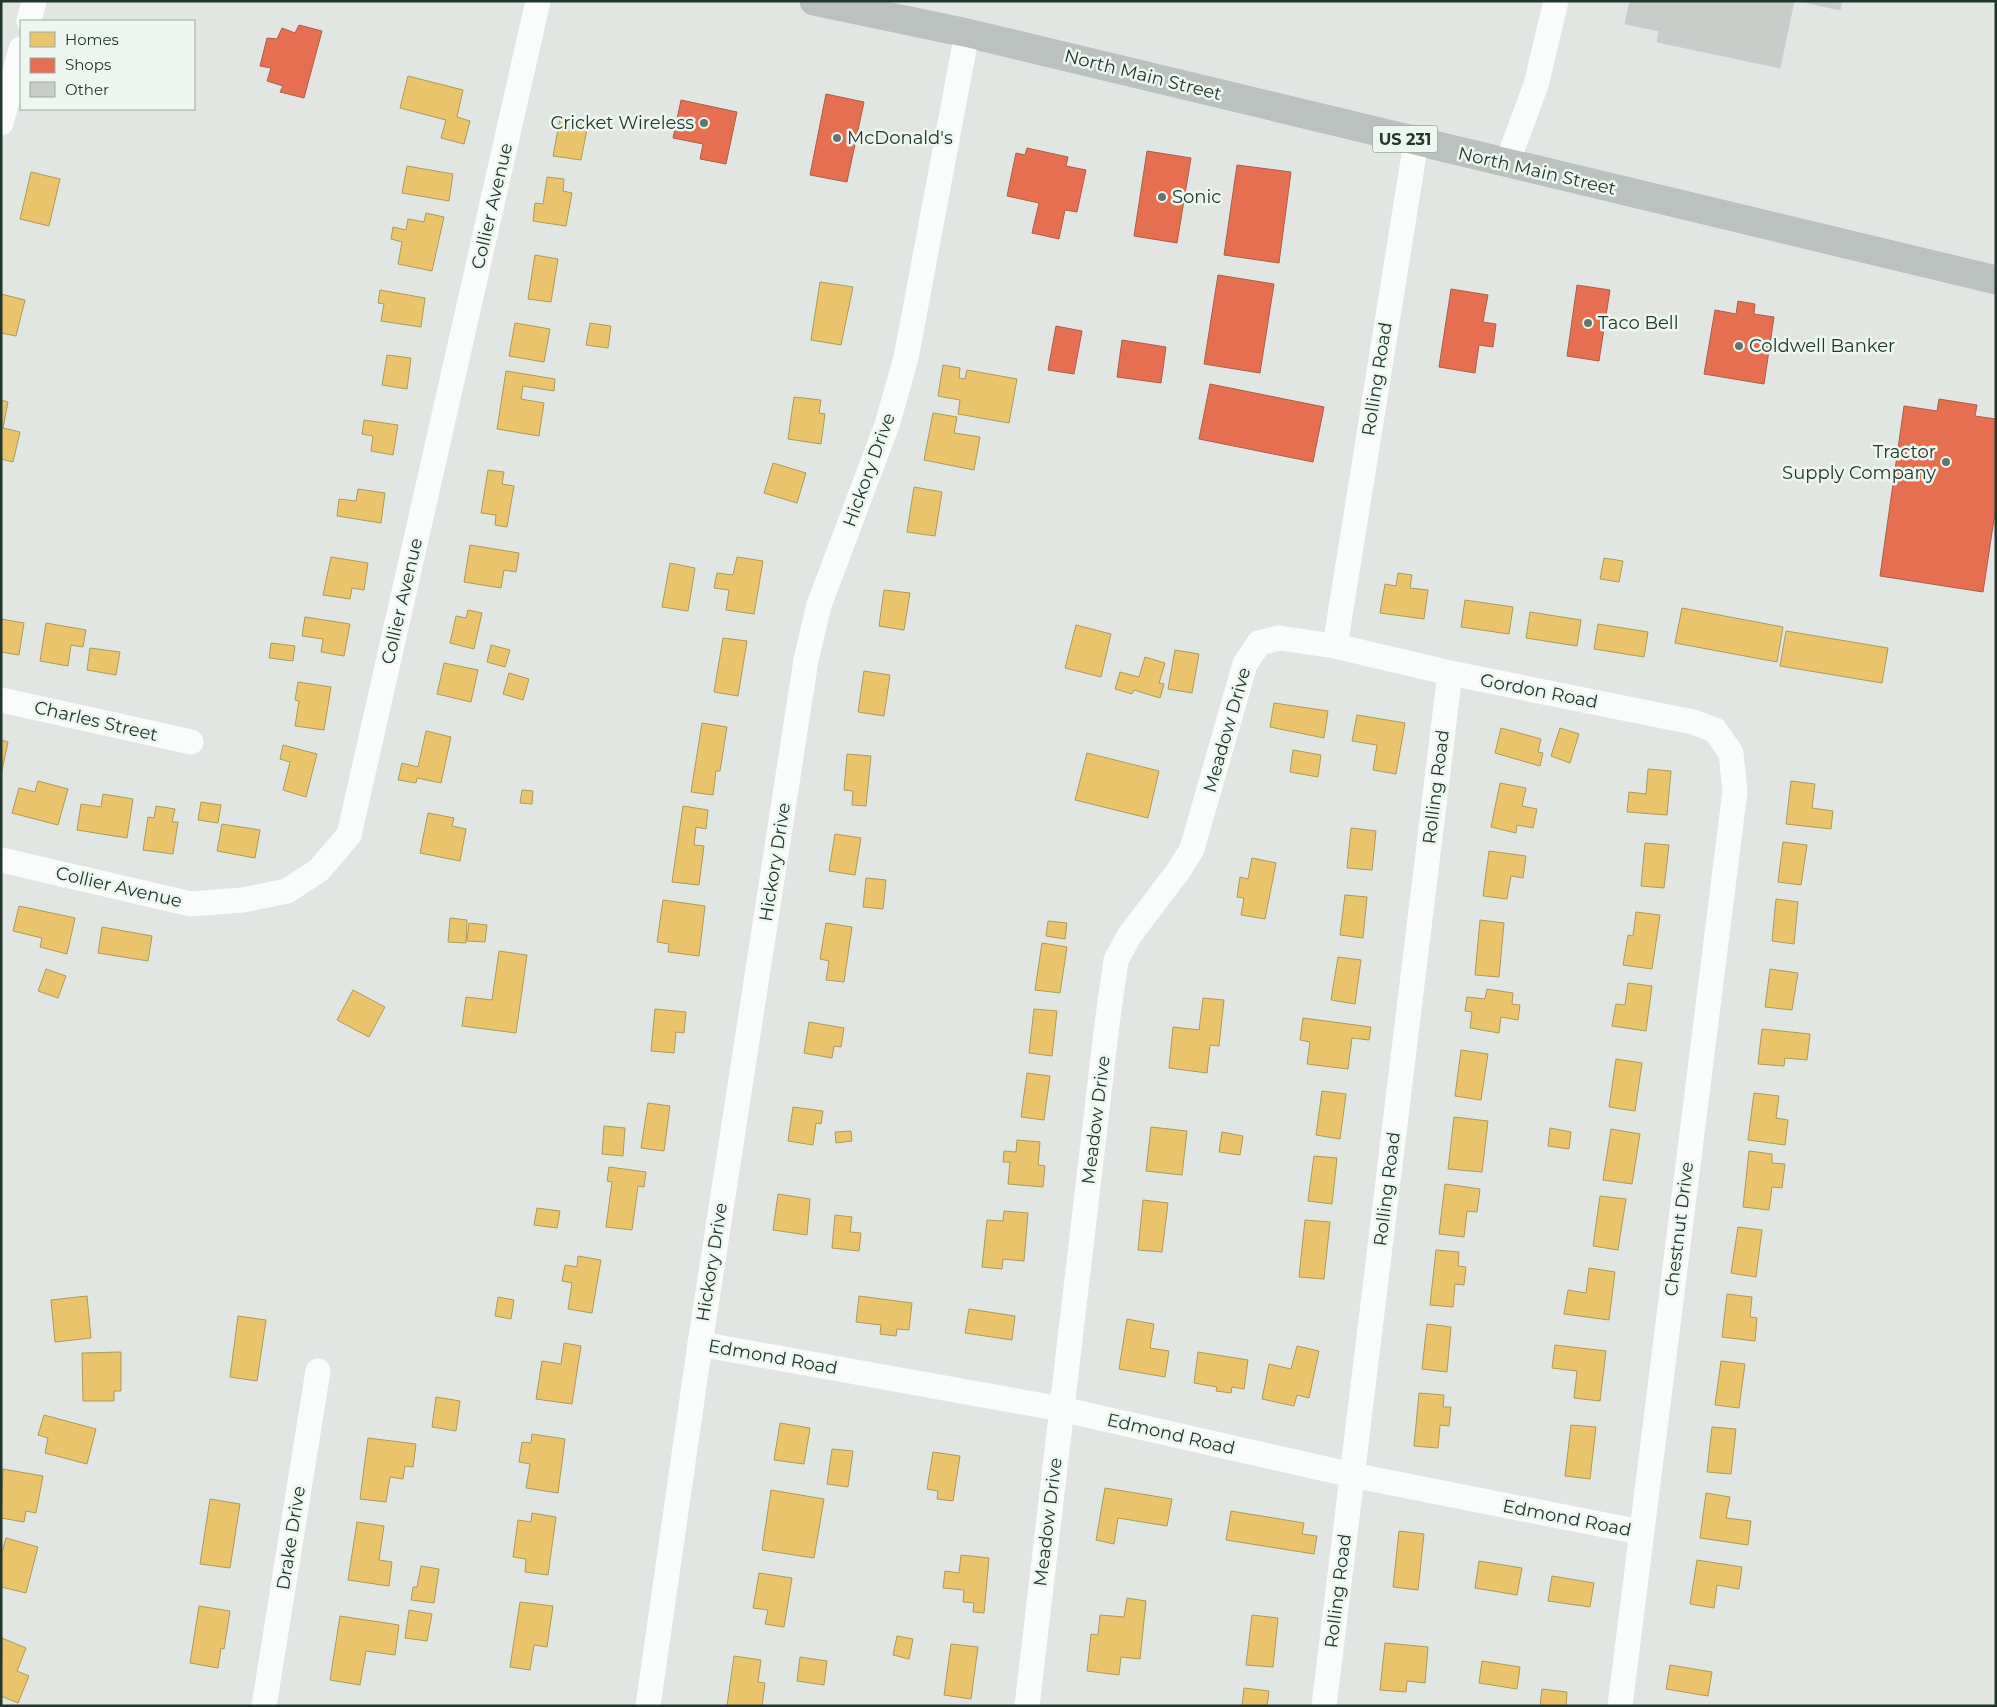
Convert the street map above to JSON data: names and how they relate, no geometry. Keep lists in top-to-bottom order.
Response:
{
  "streets": {
    "highway": ["North Main Street", "US 231"],
    "street": [
      "Collier Avenue",
      "Rolling Road",
      "Hickory Drive",
      "Gordon Road",
      "Charles Street",
      "Meadow Drive",
      "Chestnut Drive",
      "Edmond Road",
      "Drake Drive"
    ]
  },
  "crossings": [
    ["North Main Street", "Rolling Road"],
    ["North Main Street", "Hickory Drive"],
    ["Rolling Road", "Gordon Road"],
    ["Rolling Road", "Meadow Drive"],
    ["Rolling Road", "Edmond Road"],
    ["Hickory Drive", "Edmond Road"],
    ["Gordon Road", "Meadow Drive"],
    ["Gordon Road", "Chestnut Drive"],
    ["Meadow Drive", "Edmond Road"],
    ["Chestnut Drive", "Edmond Road"]
  ],
  "places": [
    "Cricket Wireless",
    "McDonald's",
    "Sonic",
    "Taco Bell",
    "Coldwell Banker",
    "Tractor Supply Company"
  ],
  "legend": ["Homes", "Shops", "Other"]
}
